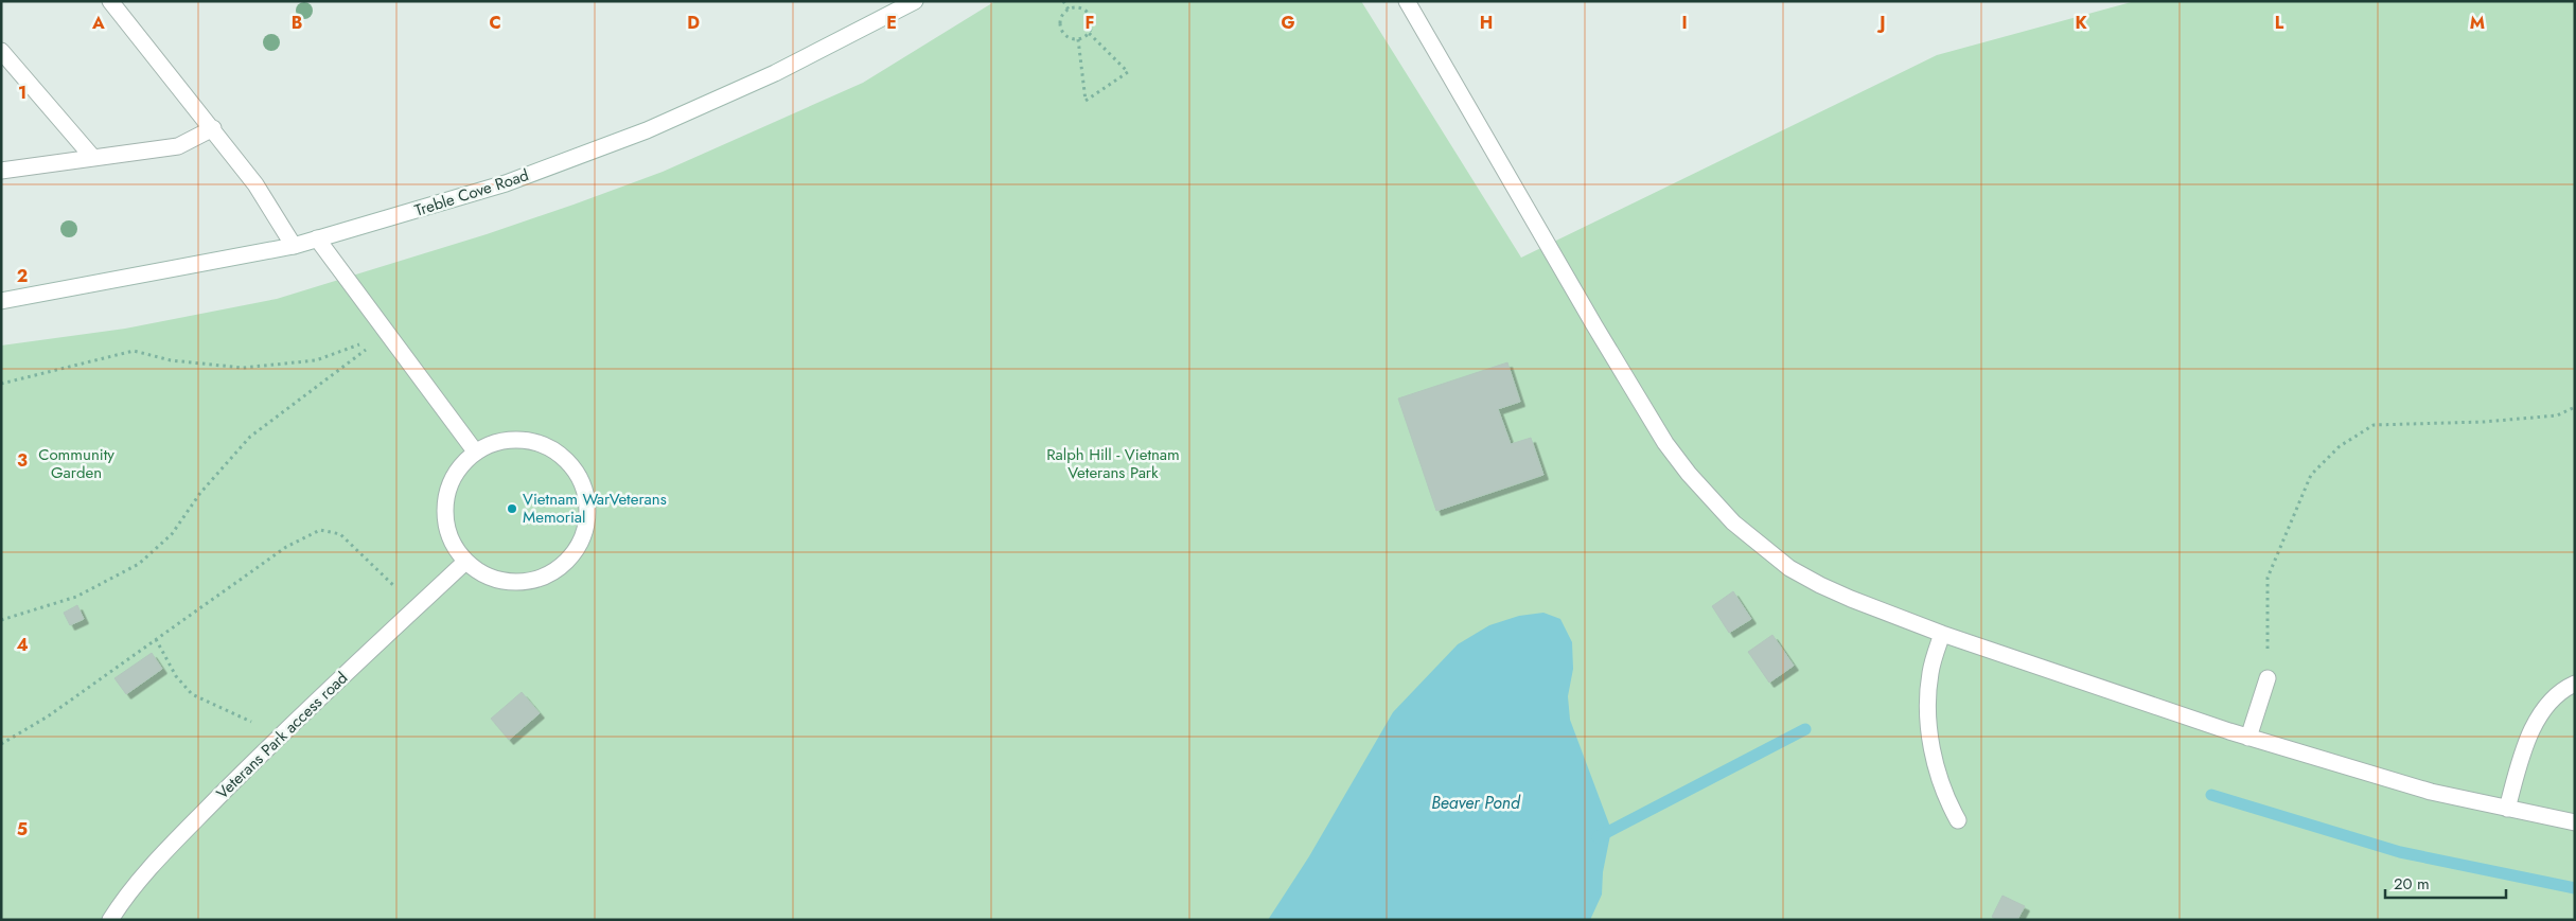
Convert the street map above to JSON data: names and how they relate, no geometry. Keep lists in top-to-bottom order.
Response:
{
  "streets": {
    "main road": ["Treble Cove Road", "Veterans Park access road"]
  },
  "water": ["Beaver Pond"],
  "parks": ["Community Garden", "Ralph Hill - Vietnam Veterans Park"],
  "places": ["Vietnam WarVeterans Memorial"],
  "scale_bar": "20 m",
  "grid": {
    "columns": [
      "A",
      "B",
      "C",
      "D",
      "E",
      "F",
      "G",
      "H",
      "I",
      "J",
      "K",
      "L",
      "M"
    ],
    "rows": [
      "1",
      "2",
      "3",
      "4",
      "5"
    ]
  }
}
